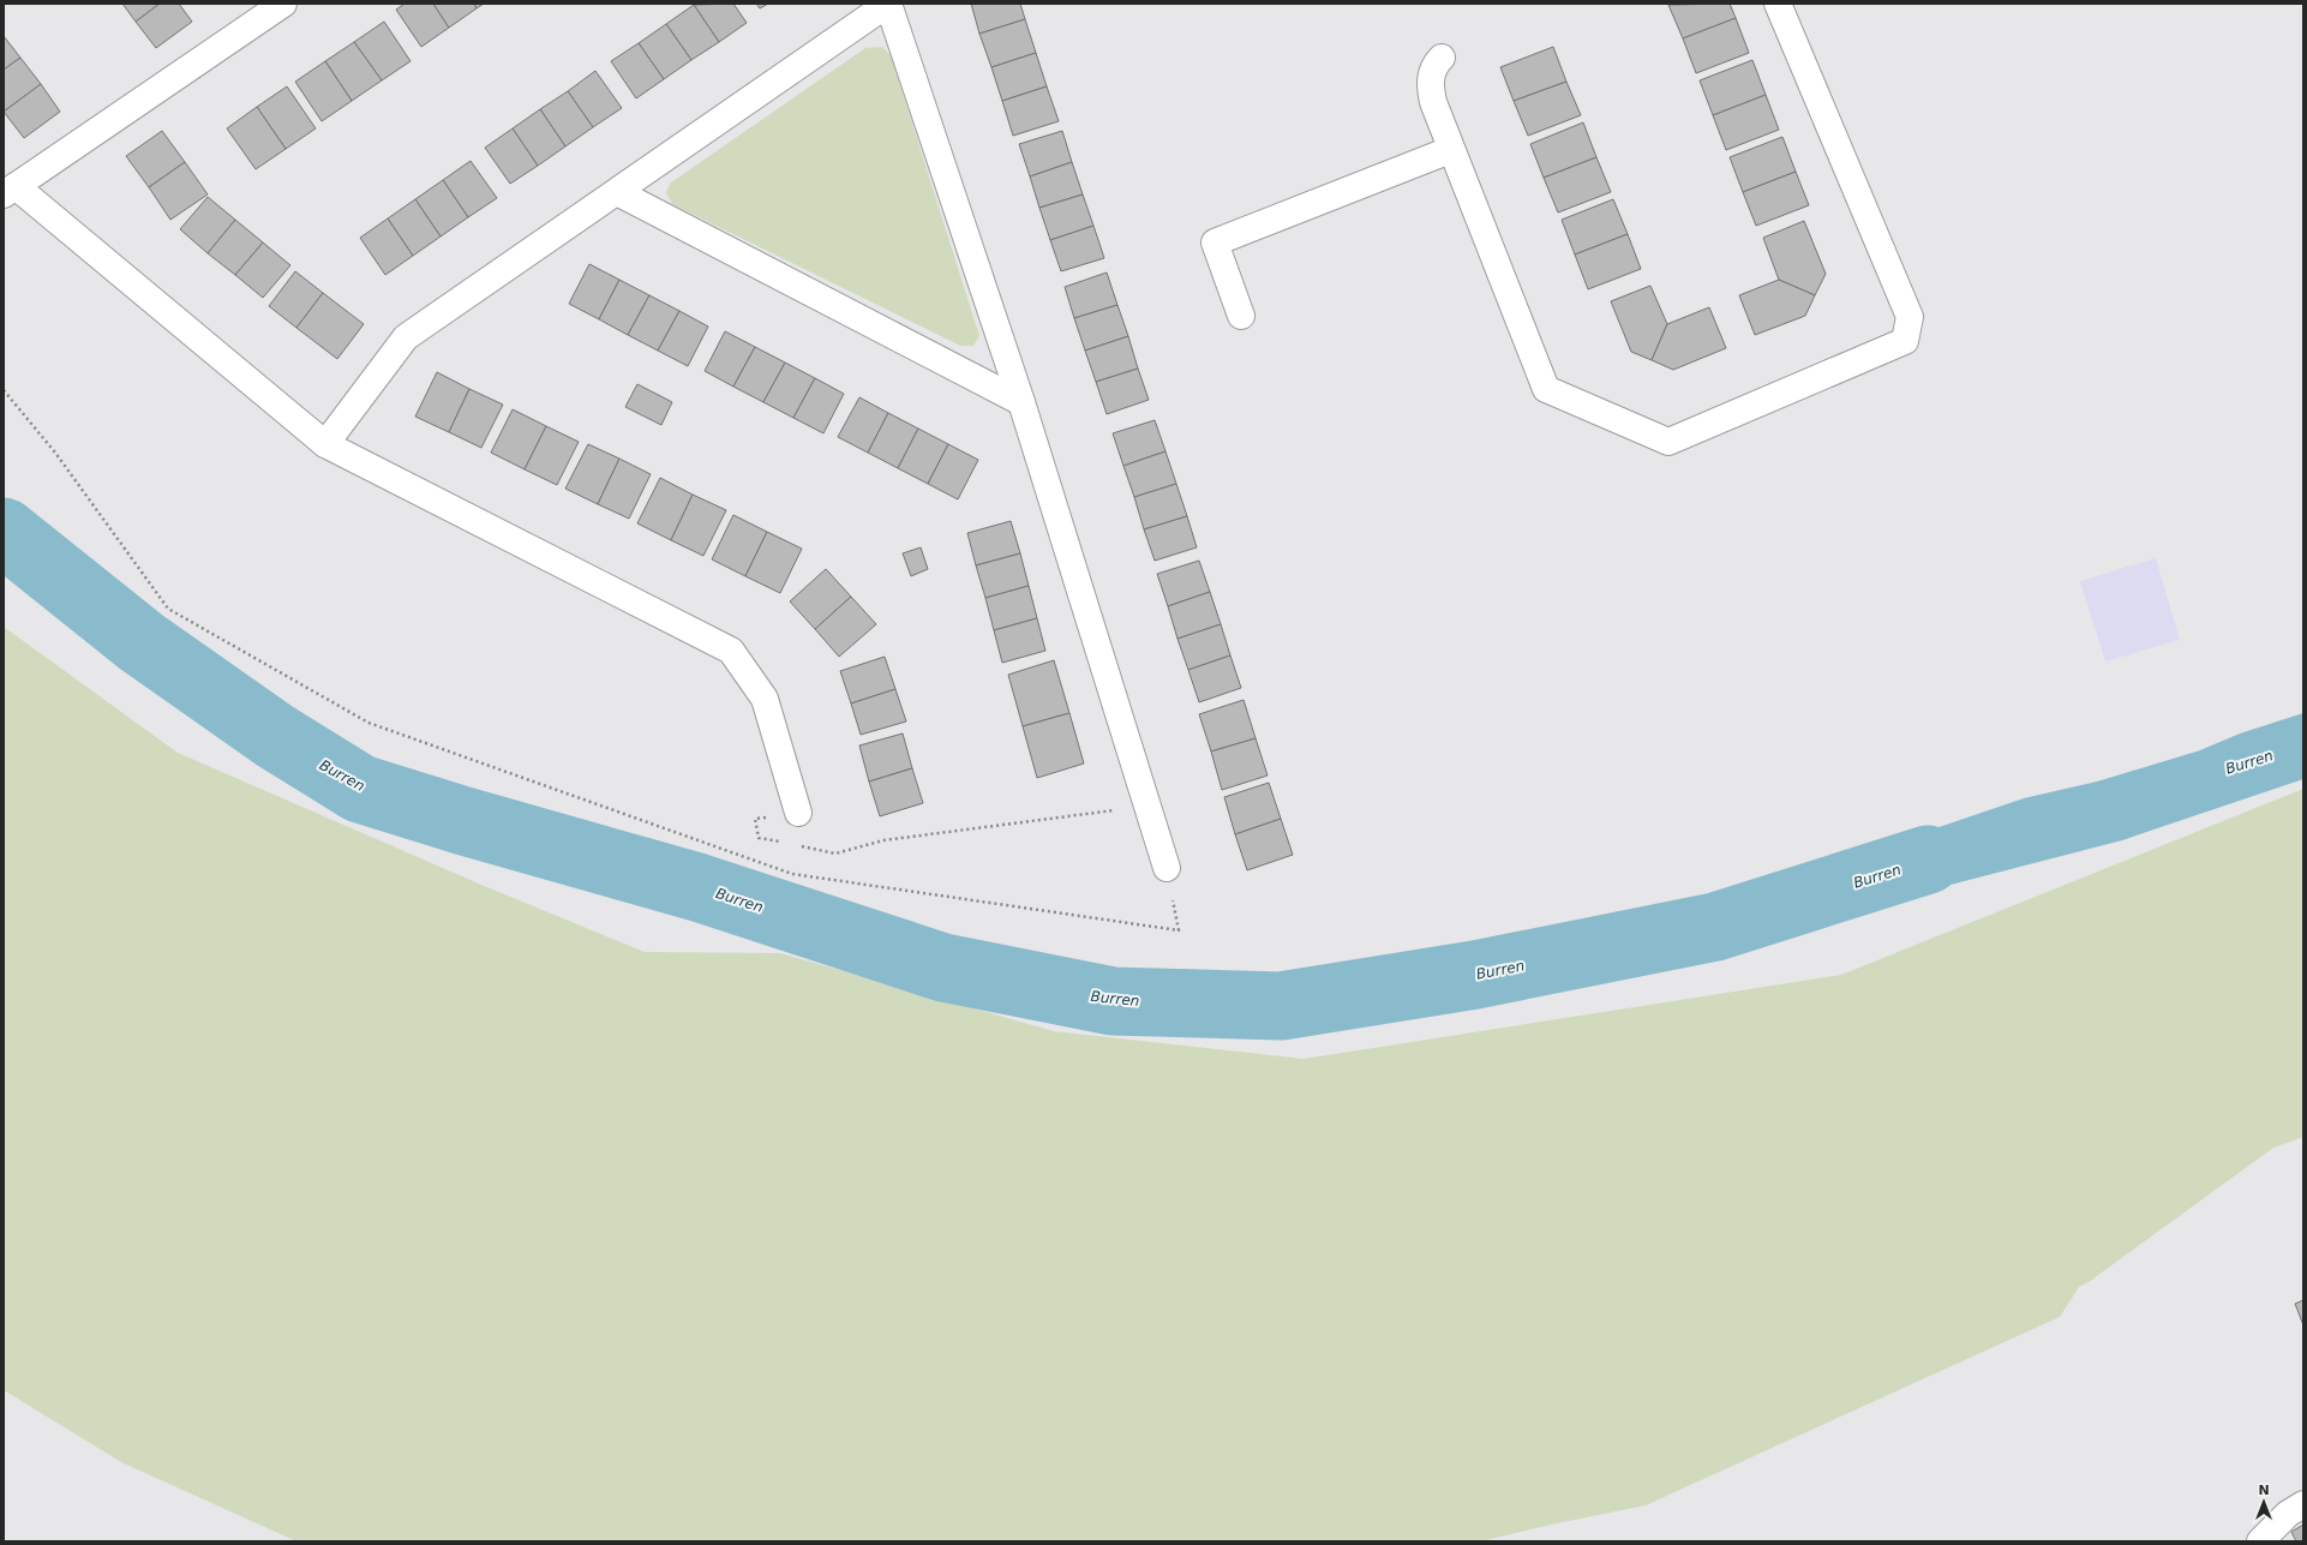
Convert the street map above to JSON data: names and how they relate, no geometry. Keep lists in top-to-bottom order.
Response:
{
  "water": ["Burren"],
  "north": "top"
}
